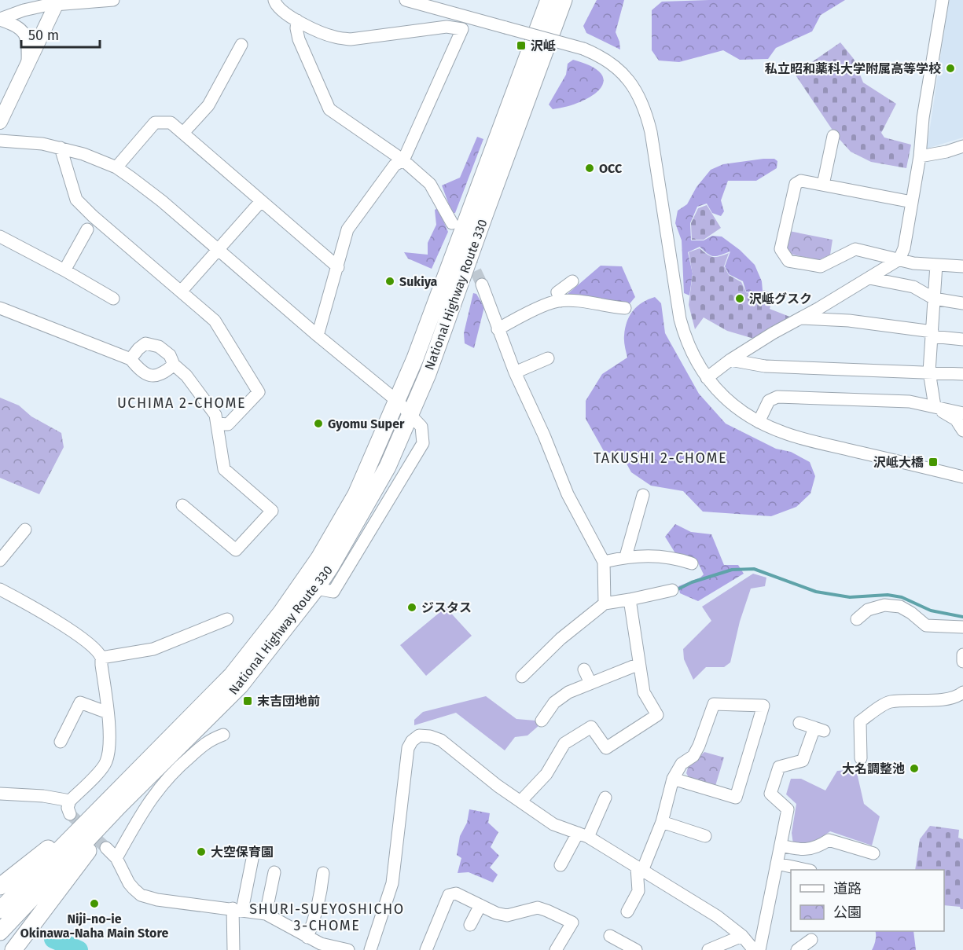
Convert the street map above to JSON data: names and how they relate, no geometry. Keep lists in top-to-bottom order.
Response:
{
  "streets": {
    "highway": ["National Highway Route 330"]
  },
  "districts": ["UCHIMA 2-CHOME", "TAKUSHI 2-CHOME", "SHURI-SUEYOSHICHO 3-CHOME"],
  "places": {
    "transit": ["沢岻", "沢岻大橋", "末吉団地前"],
    "other": [
      "私立昭和薬科大学附属高等学校",
      "OCC",
      "Sukiya",
      "沢岻グスク",
      "Gyomu Super",
      "ジスタス",
      "大名調整池",
      "大空保育園",
      "Niji-no-ie Okinawa-Naha Main Store"
    ]
  },
  "legend": ["道路", "公園"],
  "scale_bar": "50 m"
}
